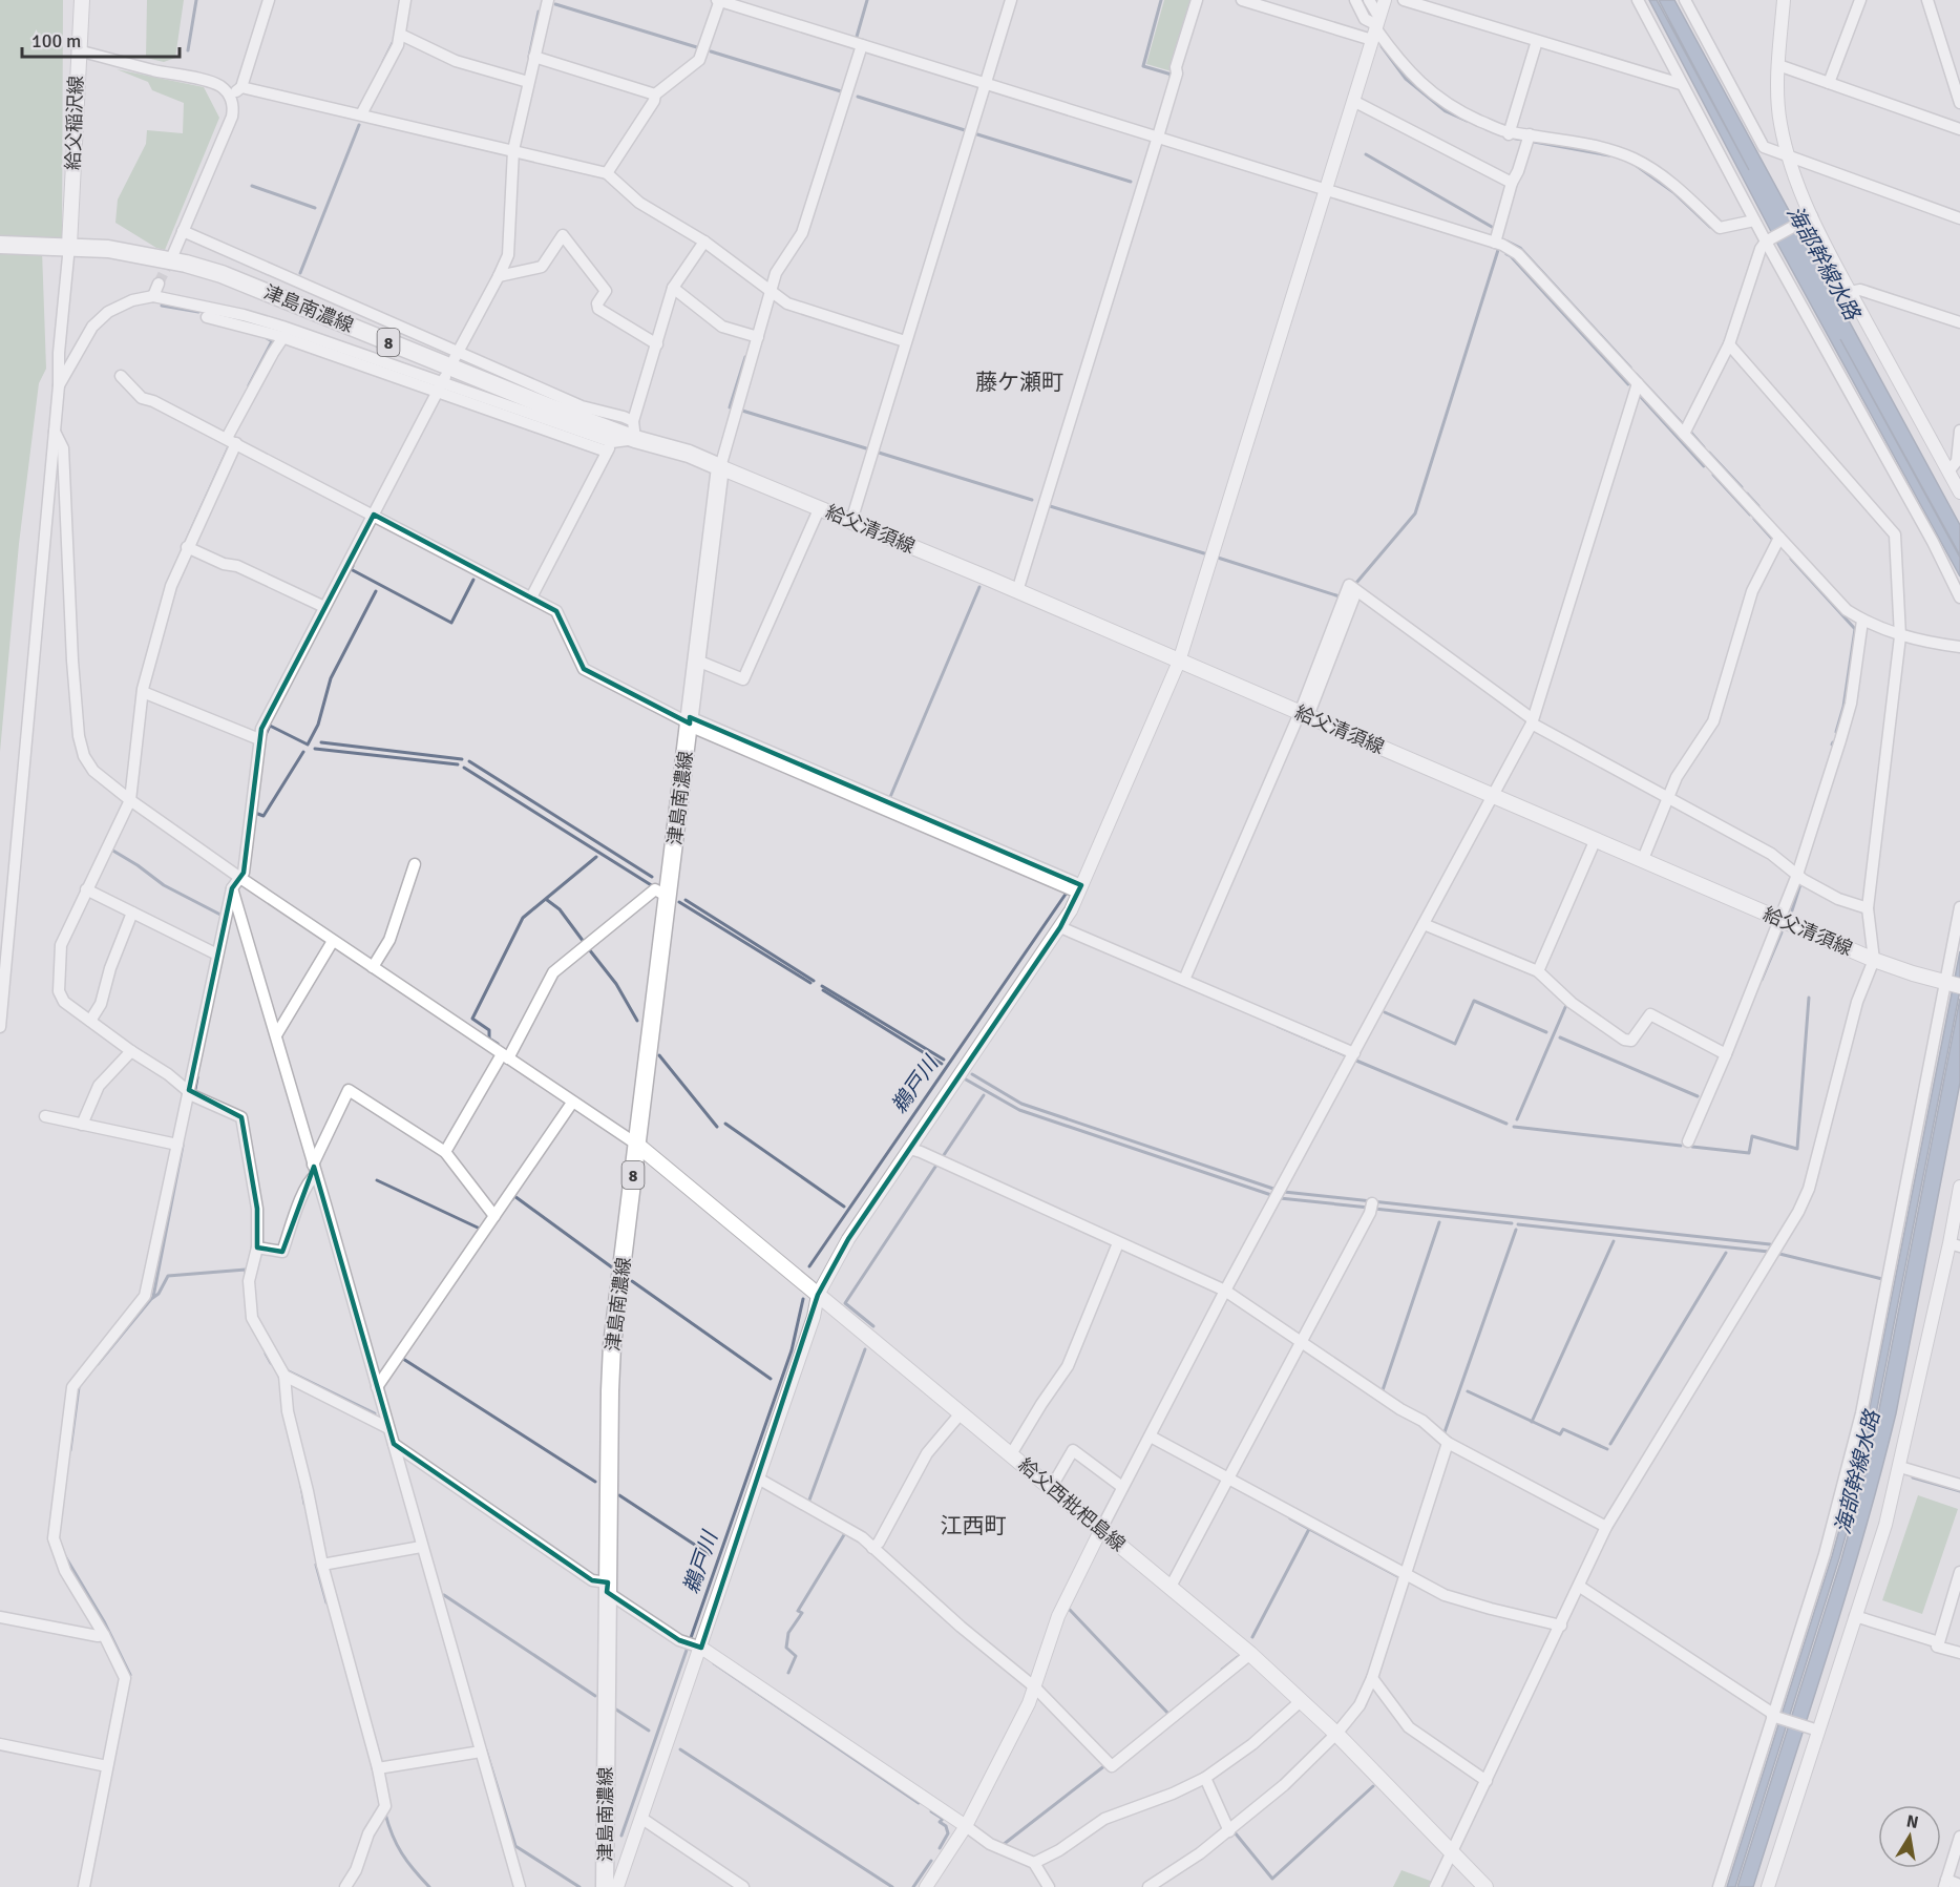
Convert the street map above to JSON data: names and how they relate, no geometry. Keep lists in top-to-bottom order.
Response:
{
  "streets": {
    "main road": [
      "給父稲沢線",
      "津島南濃線",
      "8",
      "給父清須線",
      "給父西枇杷島線"
    ]
  },
  "crossings": [
    ["給父稲沢線", "津島南濃線"],
    ["津島南濃線", "給父清須線"],
    ["津島南濃線", "給父西枇杷島線"]
  ],
  "districts": ["藤ケ瀬町", "江西町"],
  "water": ["海部幹線水路", "鵜戸川"],
  "scale_bar": "100 m",
  "north": "top"
}
